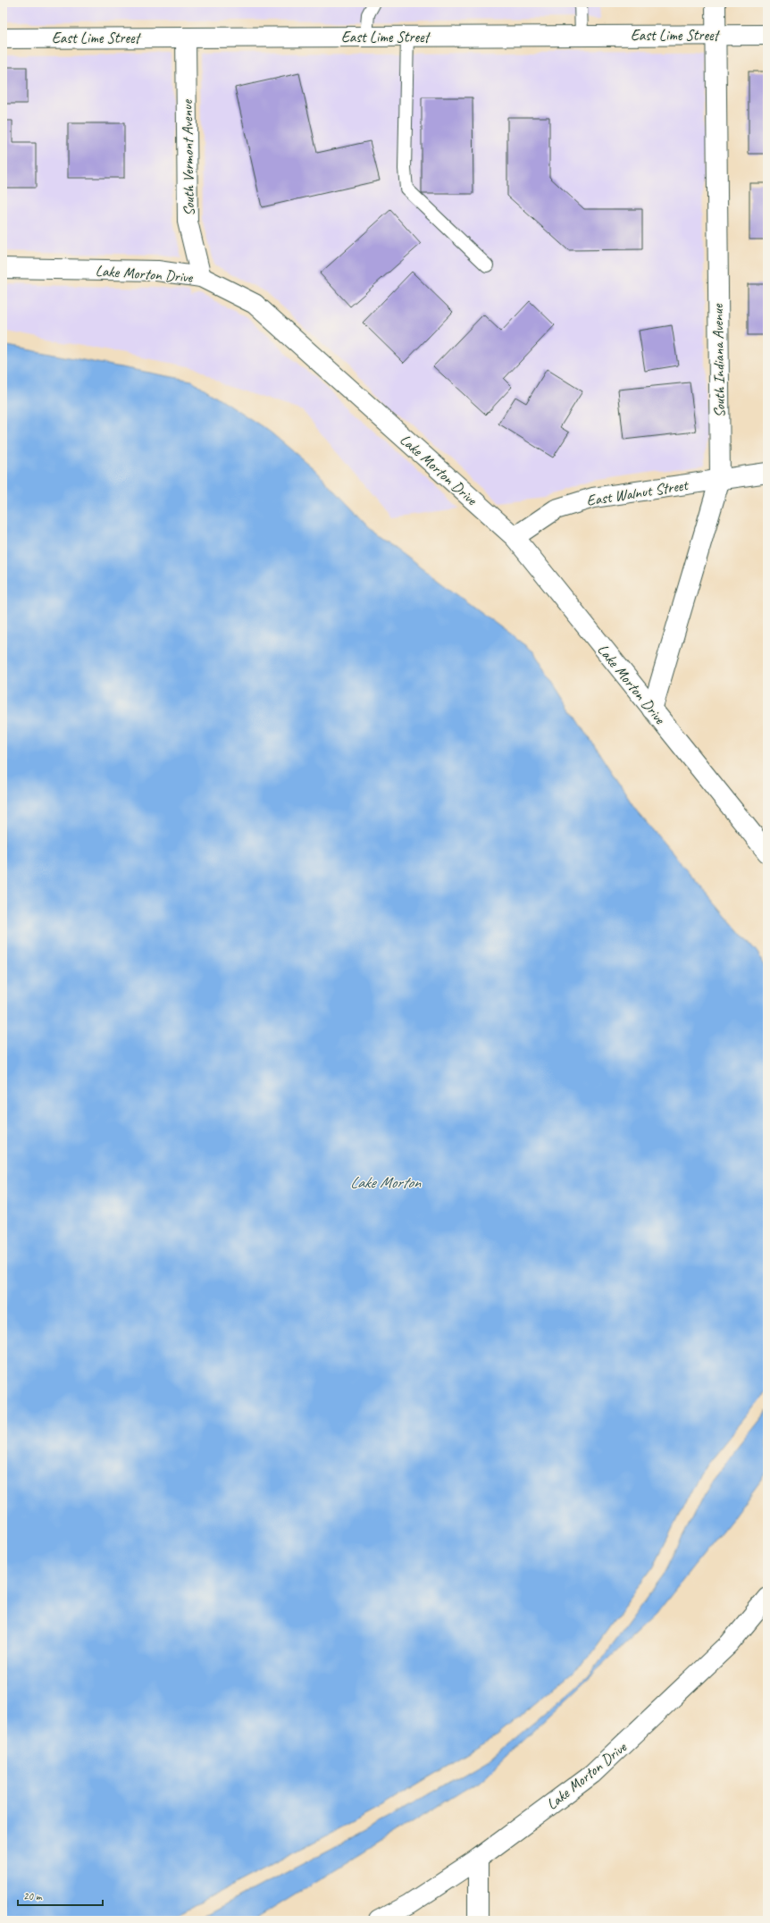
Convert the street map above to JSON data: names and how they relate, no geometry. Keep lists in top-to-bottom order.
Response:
{
  "streets": {
    "street": [
      "East Lime Street",
      "South Vermont Avenue",
      "Lake Morton Drive",
      "South Indiana Avenue",
      "East Walnut Street"
    ]
  },
  "crossings": [
    ["East Lime Street", "South Vermont Avenue"],
    ["East Lime Street", "South Indiana Avenue"],
    ["South Vermont Avenue", "Lake Morton Drive"],
    ["Lake Morton Drive", "South Indiana Avenue"],
    ["Lake Morton Drive", "East Walnut Street"],
    ["South Indiana Avenue", "East Walnut Street"]
  ],
  "water": ["Lake Morton"],
  "scale_bar": "20 m"
}
